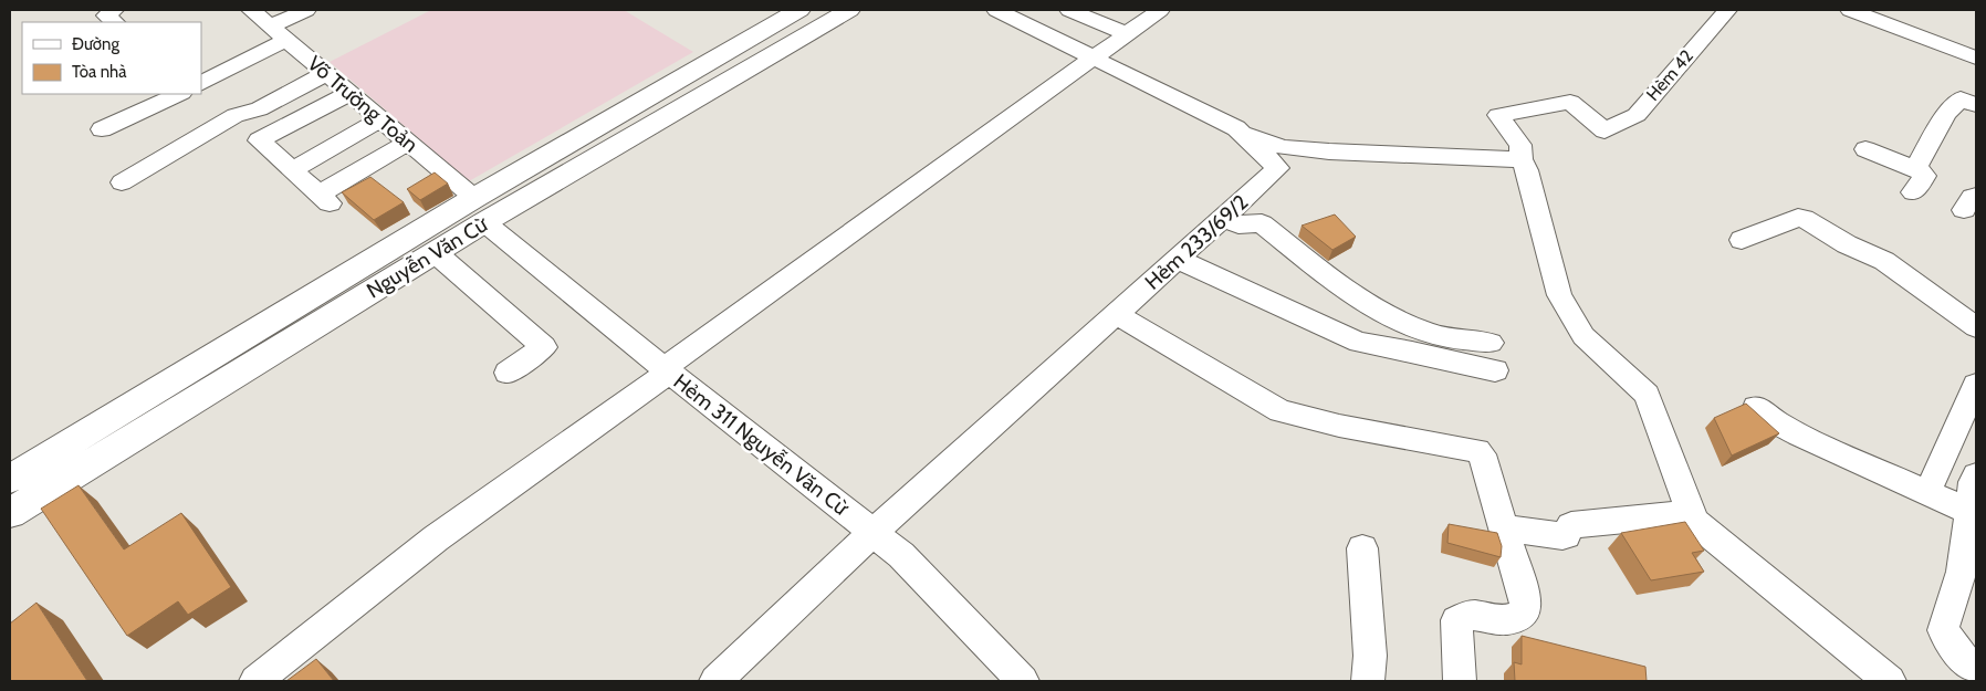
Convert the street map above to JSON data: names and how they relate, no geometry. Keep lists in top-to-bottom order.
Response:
{
  "streets": {
    "main road": ["Nguyễn Văn Cừ"],
    "street": [
      "Hèm 42",
      "Võ Trường Toản",
      "Hẻm 233/69/2",
      "Hẻm 311 Nguyễn Văn Cừ"
    ]
  },
  "crossings": [
    ["Võ Trường Toản", "Nguyễn Văn Cừ"],
    ["Võ Trường Toản", "Hẻm 311 Nguyễn Văn Cừ"],
    ["Hẻm 233/69/2", "Hẻm 311 Nguyễn Văn Cừ"],
    ["Nguyễn Văn Cừ", "Hẻm 311 Nguyễn Văn Cừ"]
  ],
  "legend": ["Đường", "Tòa nhà"]
}
